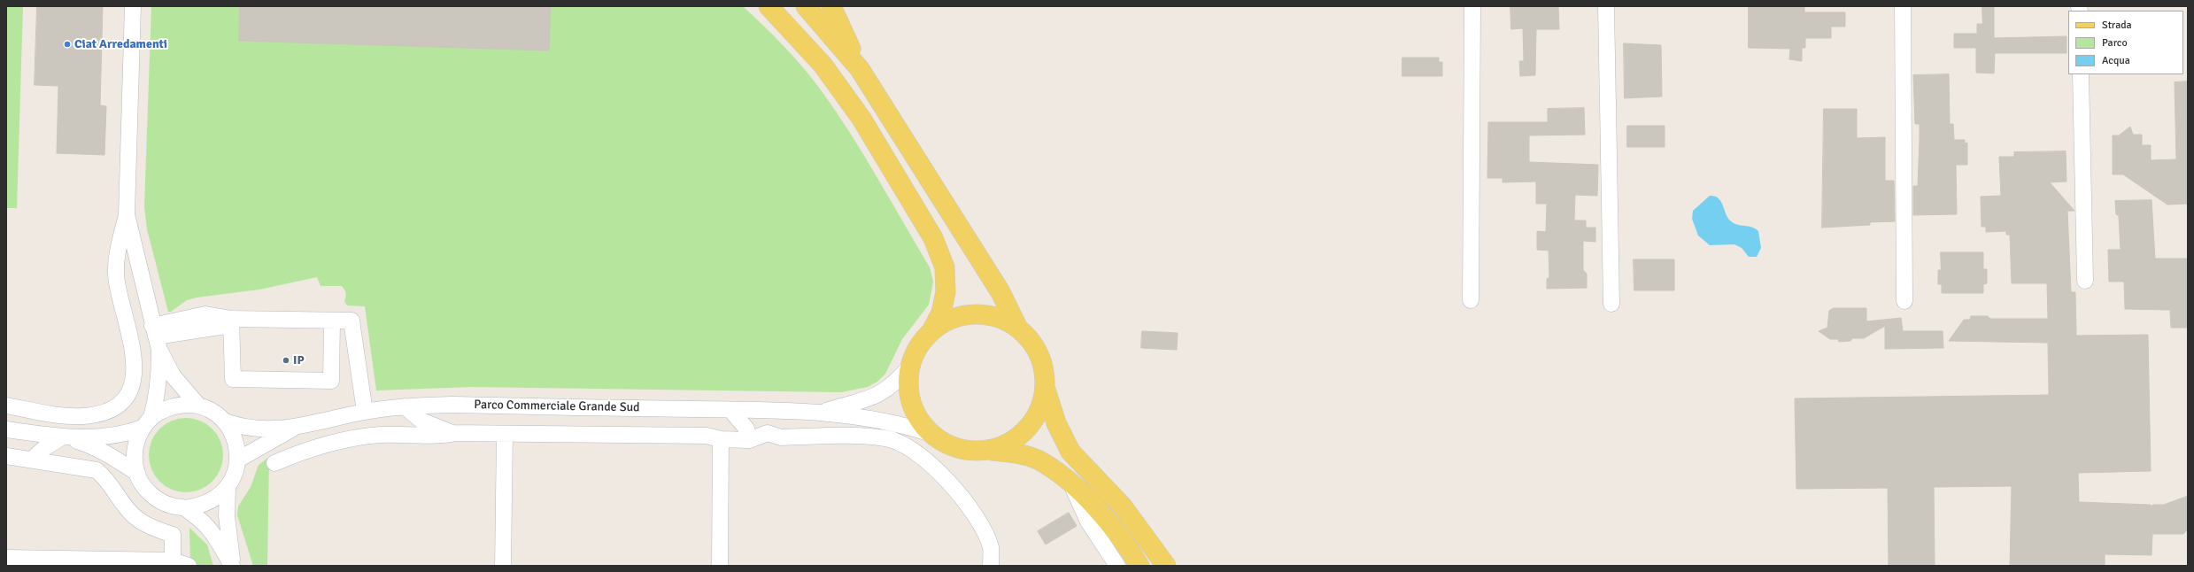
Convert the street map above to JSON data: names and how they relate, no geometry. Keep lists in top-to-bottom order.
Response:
{
  "streets": {
    "street": ["Parco Commerciale Grande Sud"]
  },
  "places": ["Ciat Arredamenti", "IP"],
  "legend": ["Strada", "Parco", "Acqua"]
}
